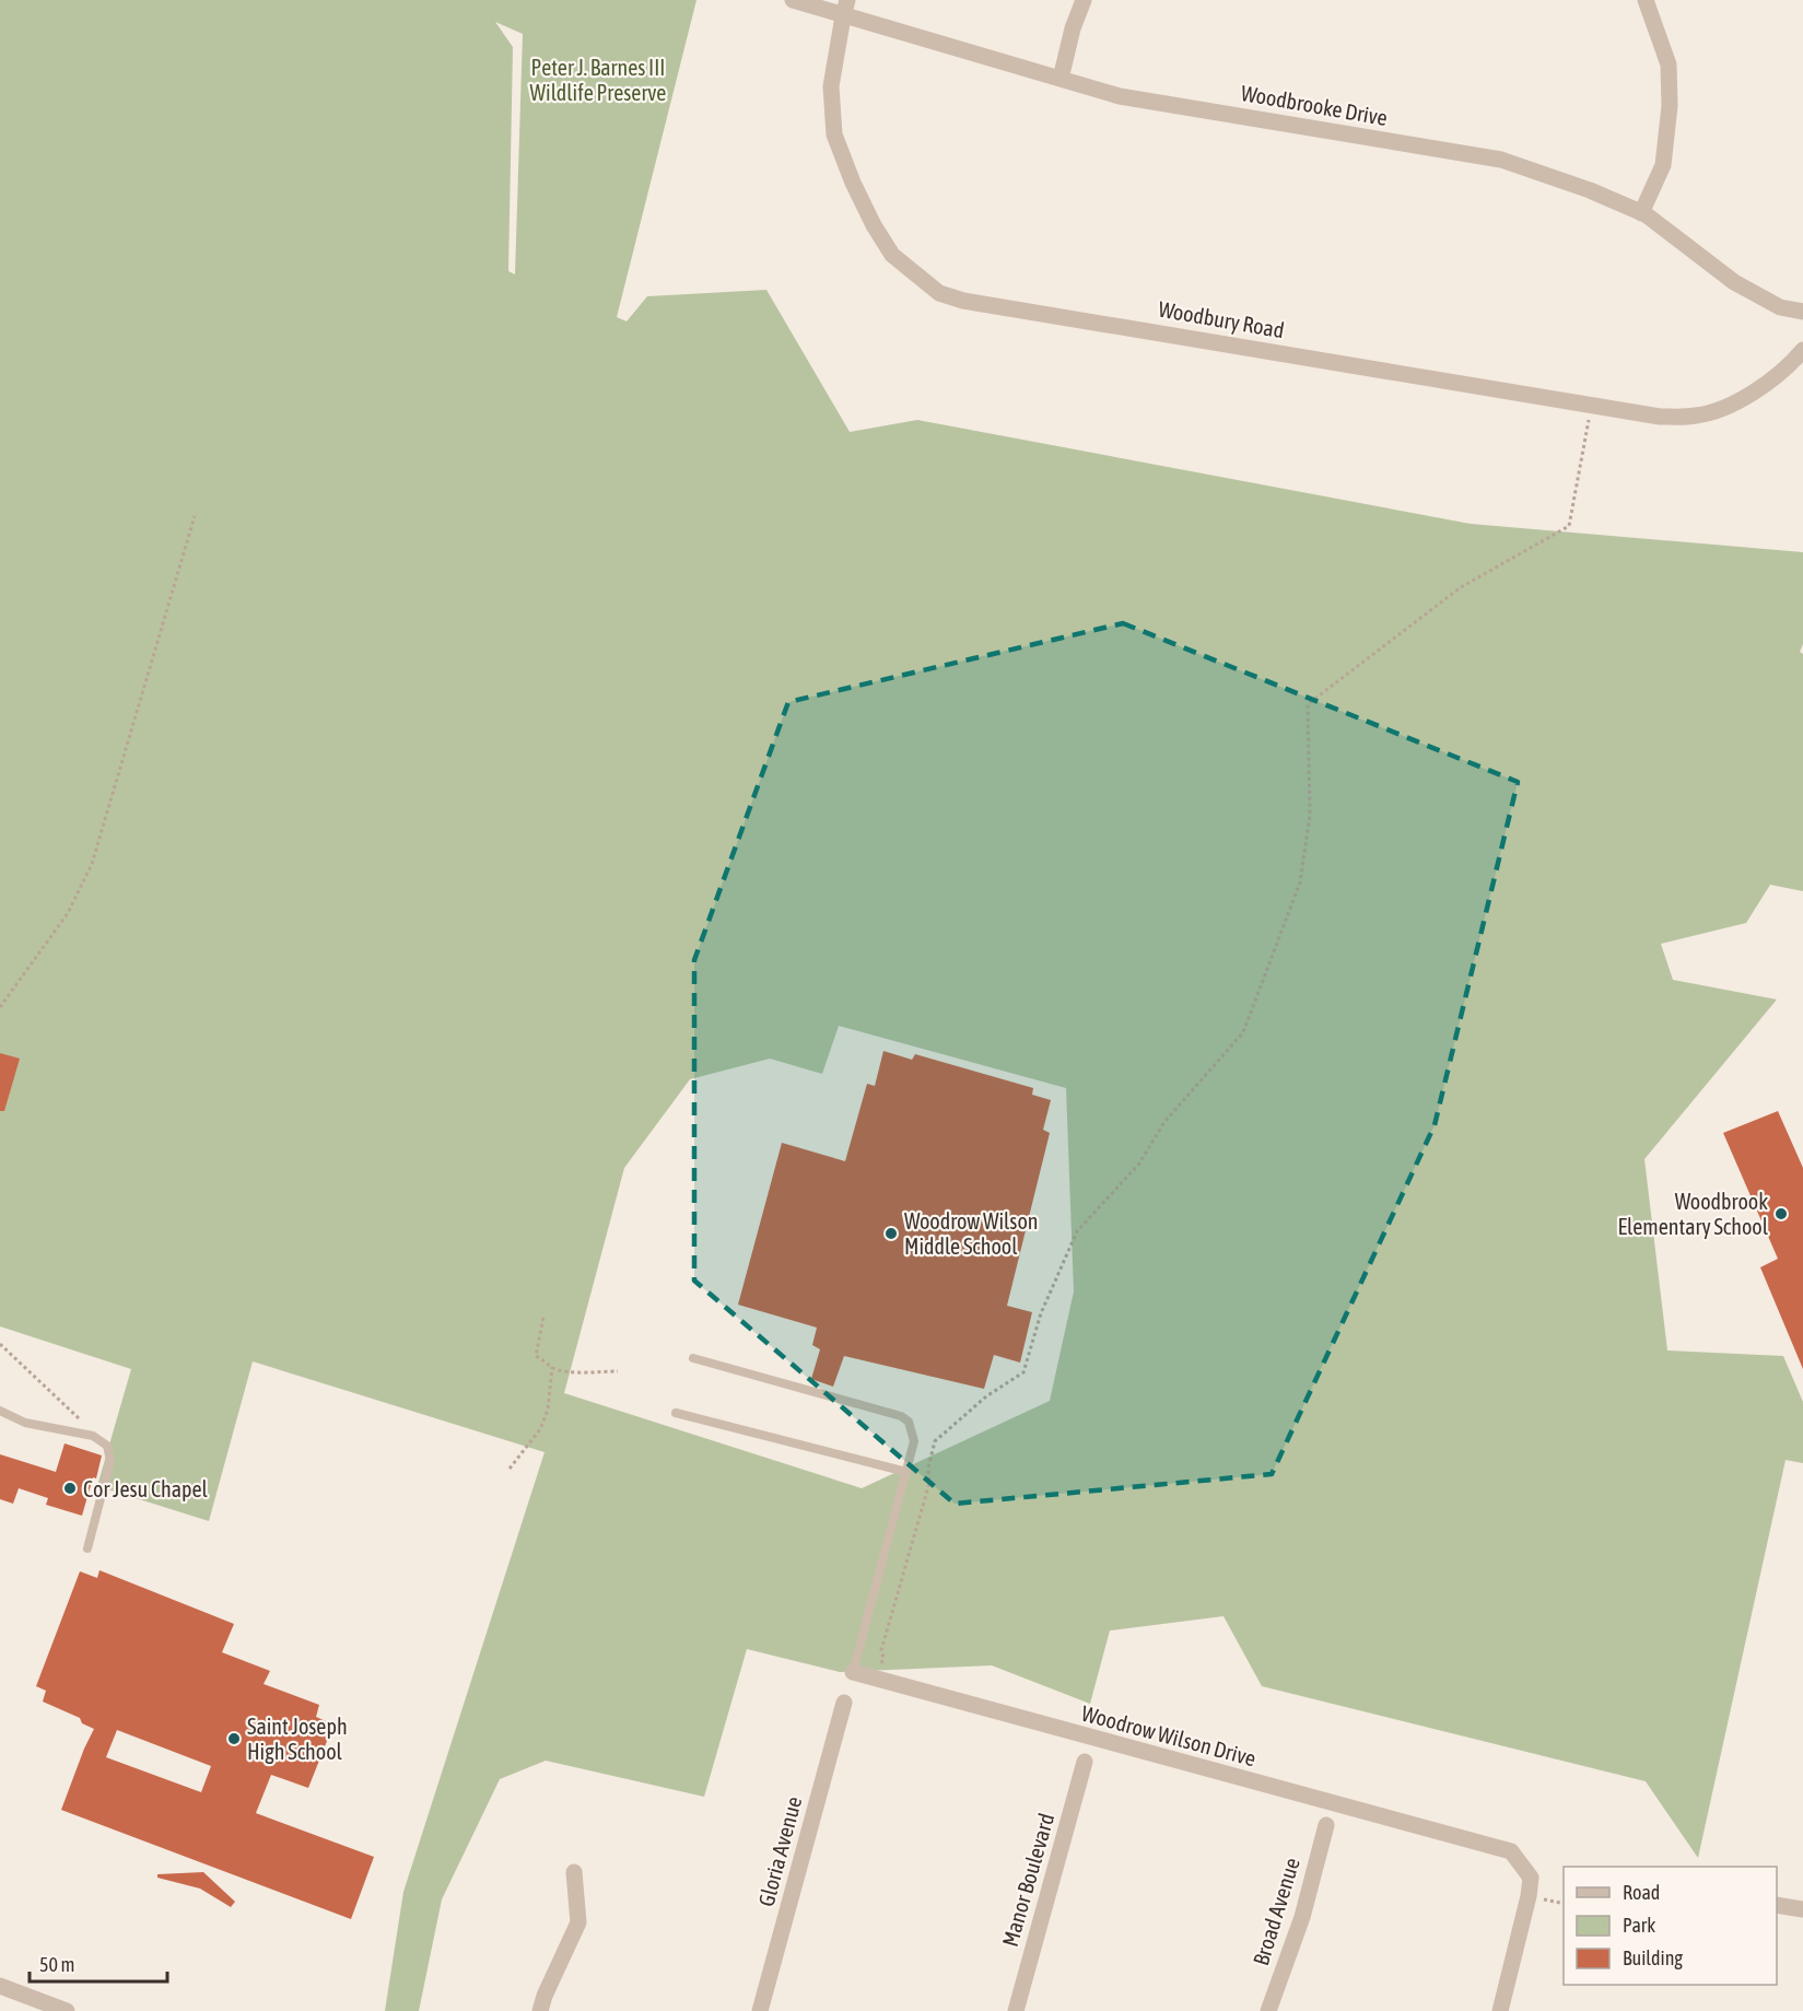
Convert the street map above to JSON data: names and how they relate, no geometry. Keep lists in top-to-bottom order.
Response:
{
  "streets": {
    "street": [
      "Woodbrooke Drive",
      "Woodbury Road",
      "Woodrow Wilson Drive",
      "Gloria Avenue",
      "Manor Boulevard",
      "Broad Avenue"
    ]
  },
  "crossings": [
    ["Woodbrooke Drive", "Woodbury Road"]
  ],
  "parks": ["Peter J. Barnes III Wildlife Preserve"],
  "places": [
    "Woodbrook Elementary School",
    "Woodrow Wilson Middle School",
    "Cor Jesu Chapel",
    "Saint Joseph High School"
  ],
  "legend": ["Road", "Park", "Building"],
  "scale_bar": "50 m"
}
